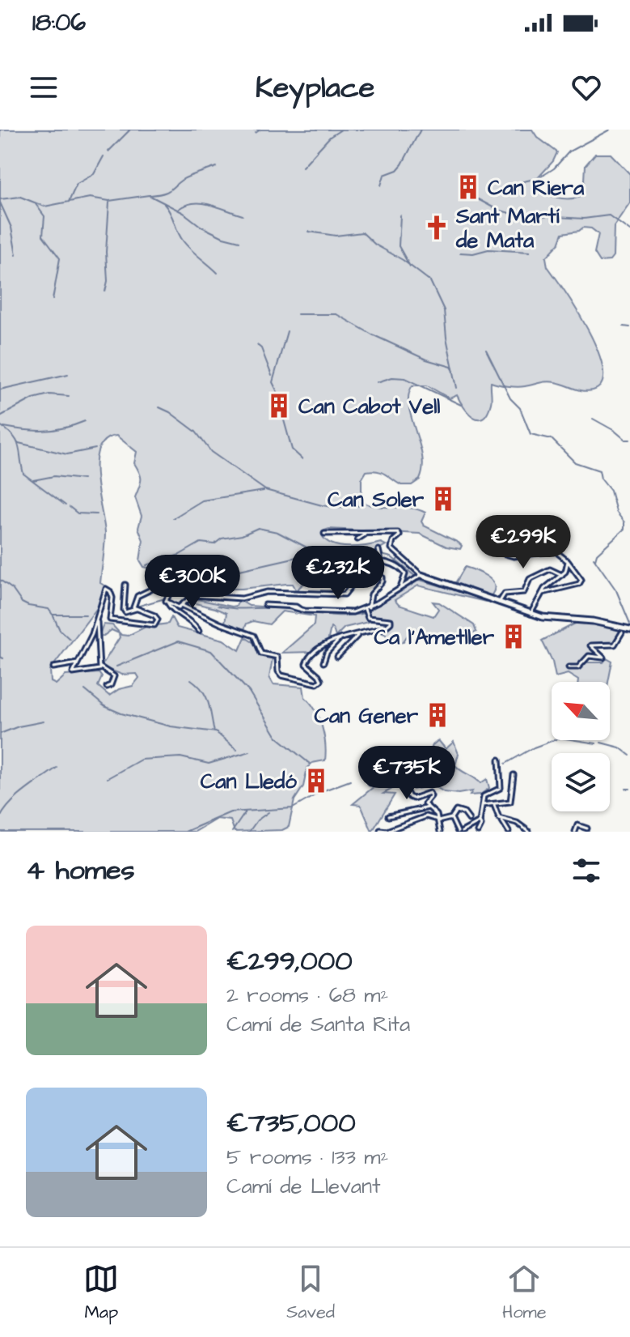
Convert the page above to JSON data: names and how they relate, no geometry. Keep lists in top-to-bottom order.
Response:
{
  "places": {
    "building": [
      "Can Riera",
      "Can Cabot Vell",
      "Can Soler",
      "Ca l'Ametller",
      "Can Gener",
      "Can Lledó"
    ],
    "church": ["Sant Martí de Mata"]
  },
  "north": "top left",
  "page": {
    "status": "18:06",
    "header": "Keyplace",
    "price": [
      "€299K",
      "€232K",
      "€300K",
      "€735K"
    ],
    "heading": "4 homes",
    "list": [
      {
        "name": "€299,000",
        "note": "2 rooms · 68 m² · Camí de Santa Rita"
      },
      {
        "name": "€735,000",
        "note": "5 rooms · 133 m² · Camí de Llevant"
      }
    ],
    "tabs": ["Map", "Saved", "Home"]
  }
}
